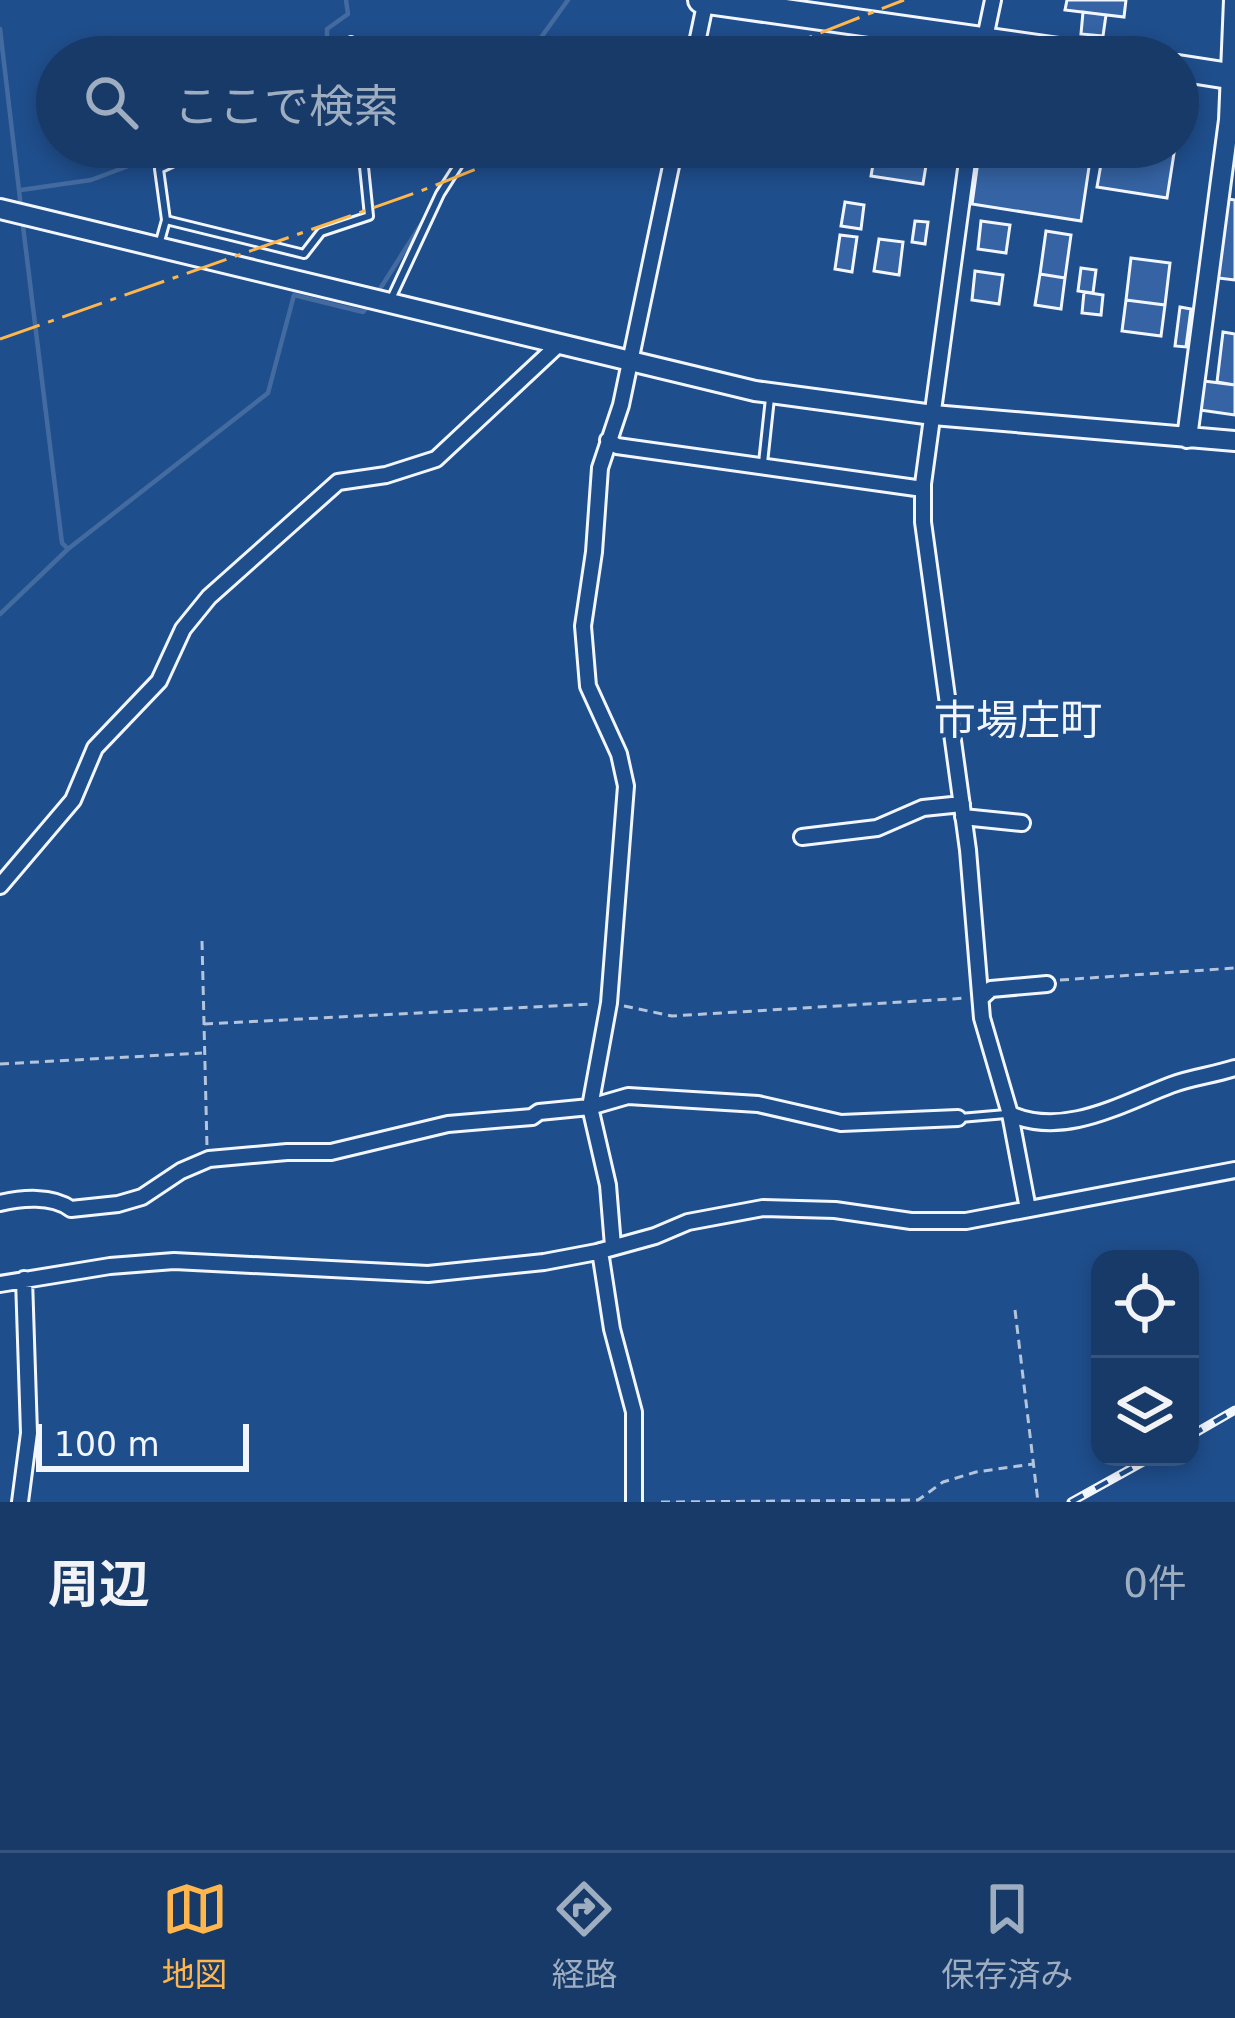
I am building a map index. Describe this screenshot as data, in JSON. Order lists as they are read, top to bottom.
{
  "districts": ["市場庄町"],
  "scale_bar": "100 m",
  "page": {
    "search": "ここで検索",
    "scale": "100 m",
    "heading": ["周辺", "0件"],
    "nav": ["地図", "経路", "保存済み"]
  }
}
